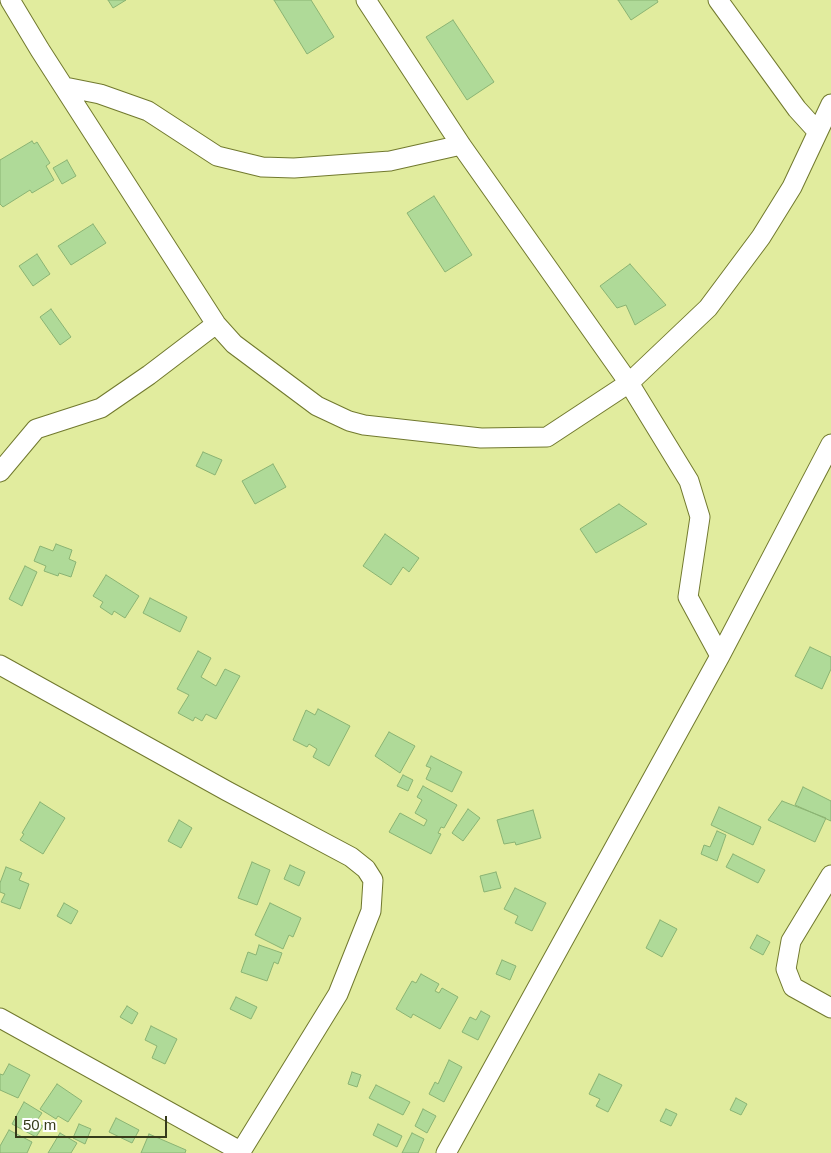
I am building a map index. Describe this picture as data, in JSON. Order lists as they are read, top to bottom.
{
  "scale_bar": "50 m"
}
